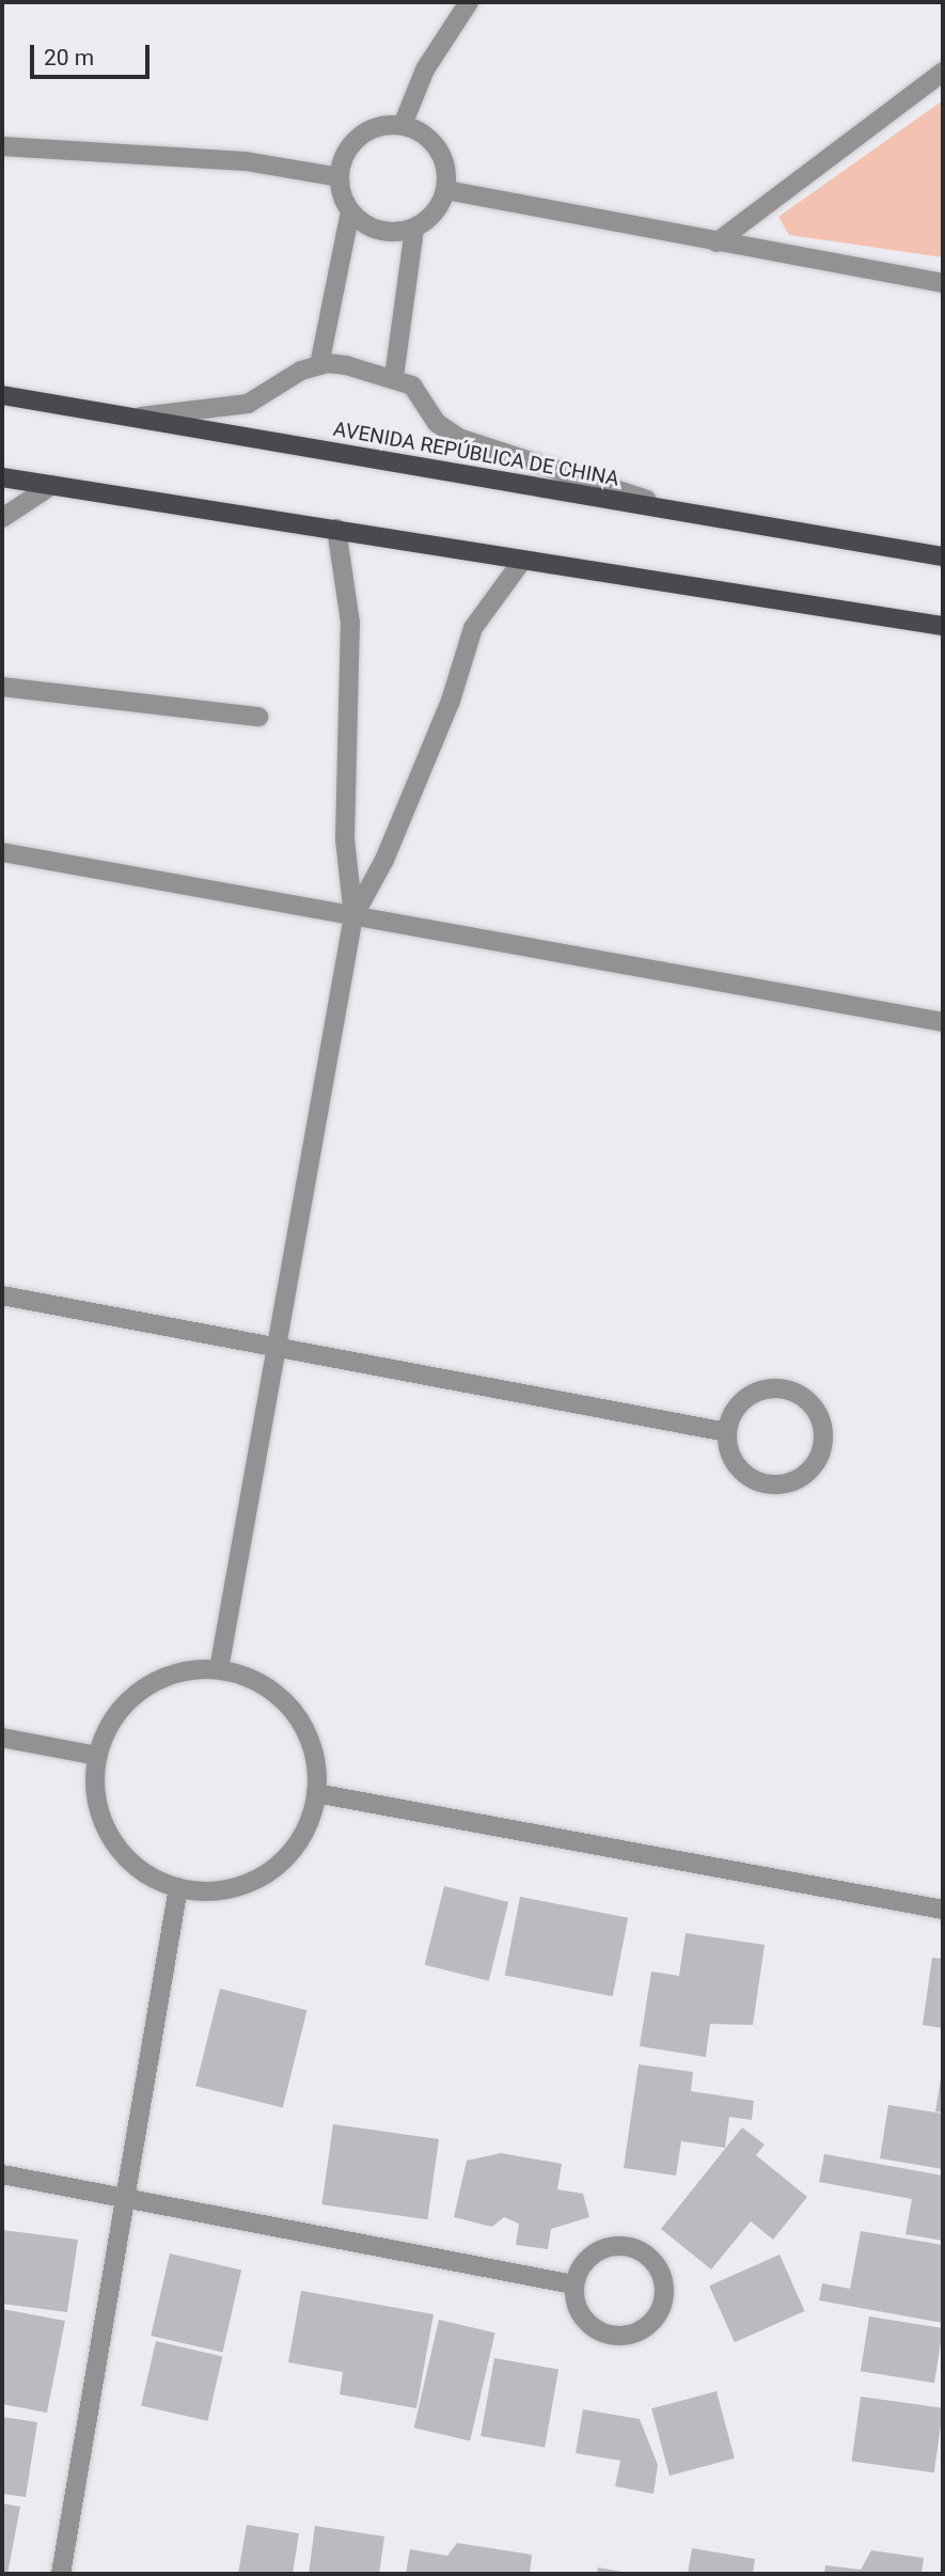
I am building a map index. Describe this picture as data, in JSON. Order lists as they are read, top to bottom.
{
  "streets": {
    "main road": ["AVENIDA REPÚBLICA DE CHINA"]
  },
  "scale_bar": "20 m"
}
